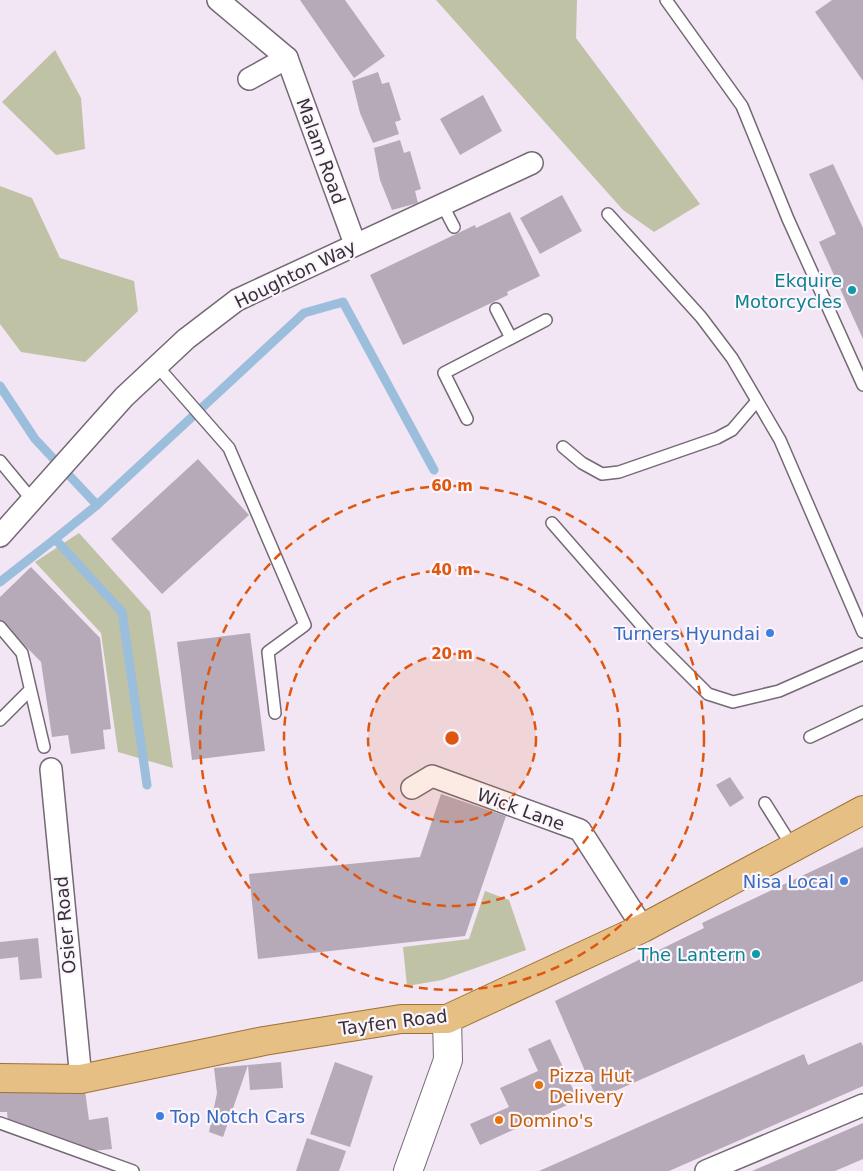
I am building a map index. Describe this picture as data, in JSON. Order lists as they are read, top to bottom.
{
  "streets": {
    "main road": ["Tayfen Road"],
    "street": [
      "Malam Road",
      "Houghton Way",
      "Wick Lane",
      "Osier Road"
    ]
  },
  "crossings": [
    ["Malam Road", "Houghton Way"],
    ["Wick Lane", "Tayfen Road"],
    ["Osier Road", "Tayfen Road"]
  ],
  "places": [
    "Ekquire Motorcycles",
    "Turners Hyundai",
    "Nisa Local",
    "The Lantern",
    "Pizza Hut Delivery",
    "Top Notch Cars",
    "Domino's"
  ],
  "rings": ["60 m", "40 m", "20 m"]
}
